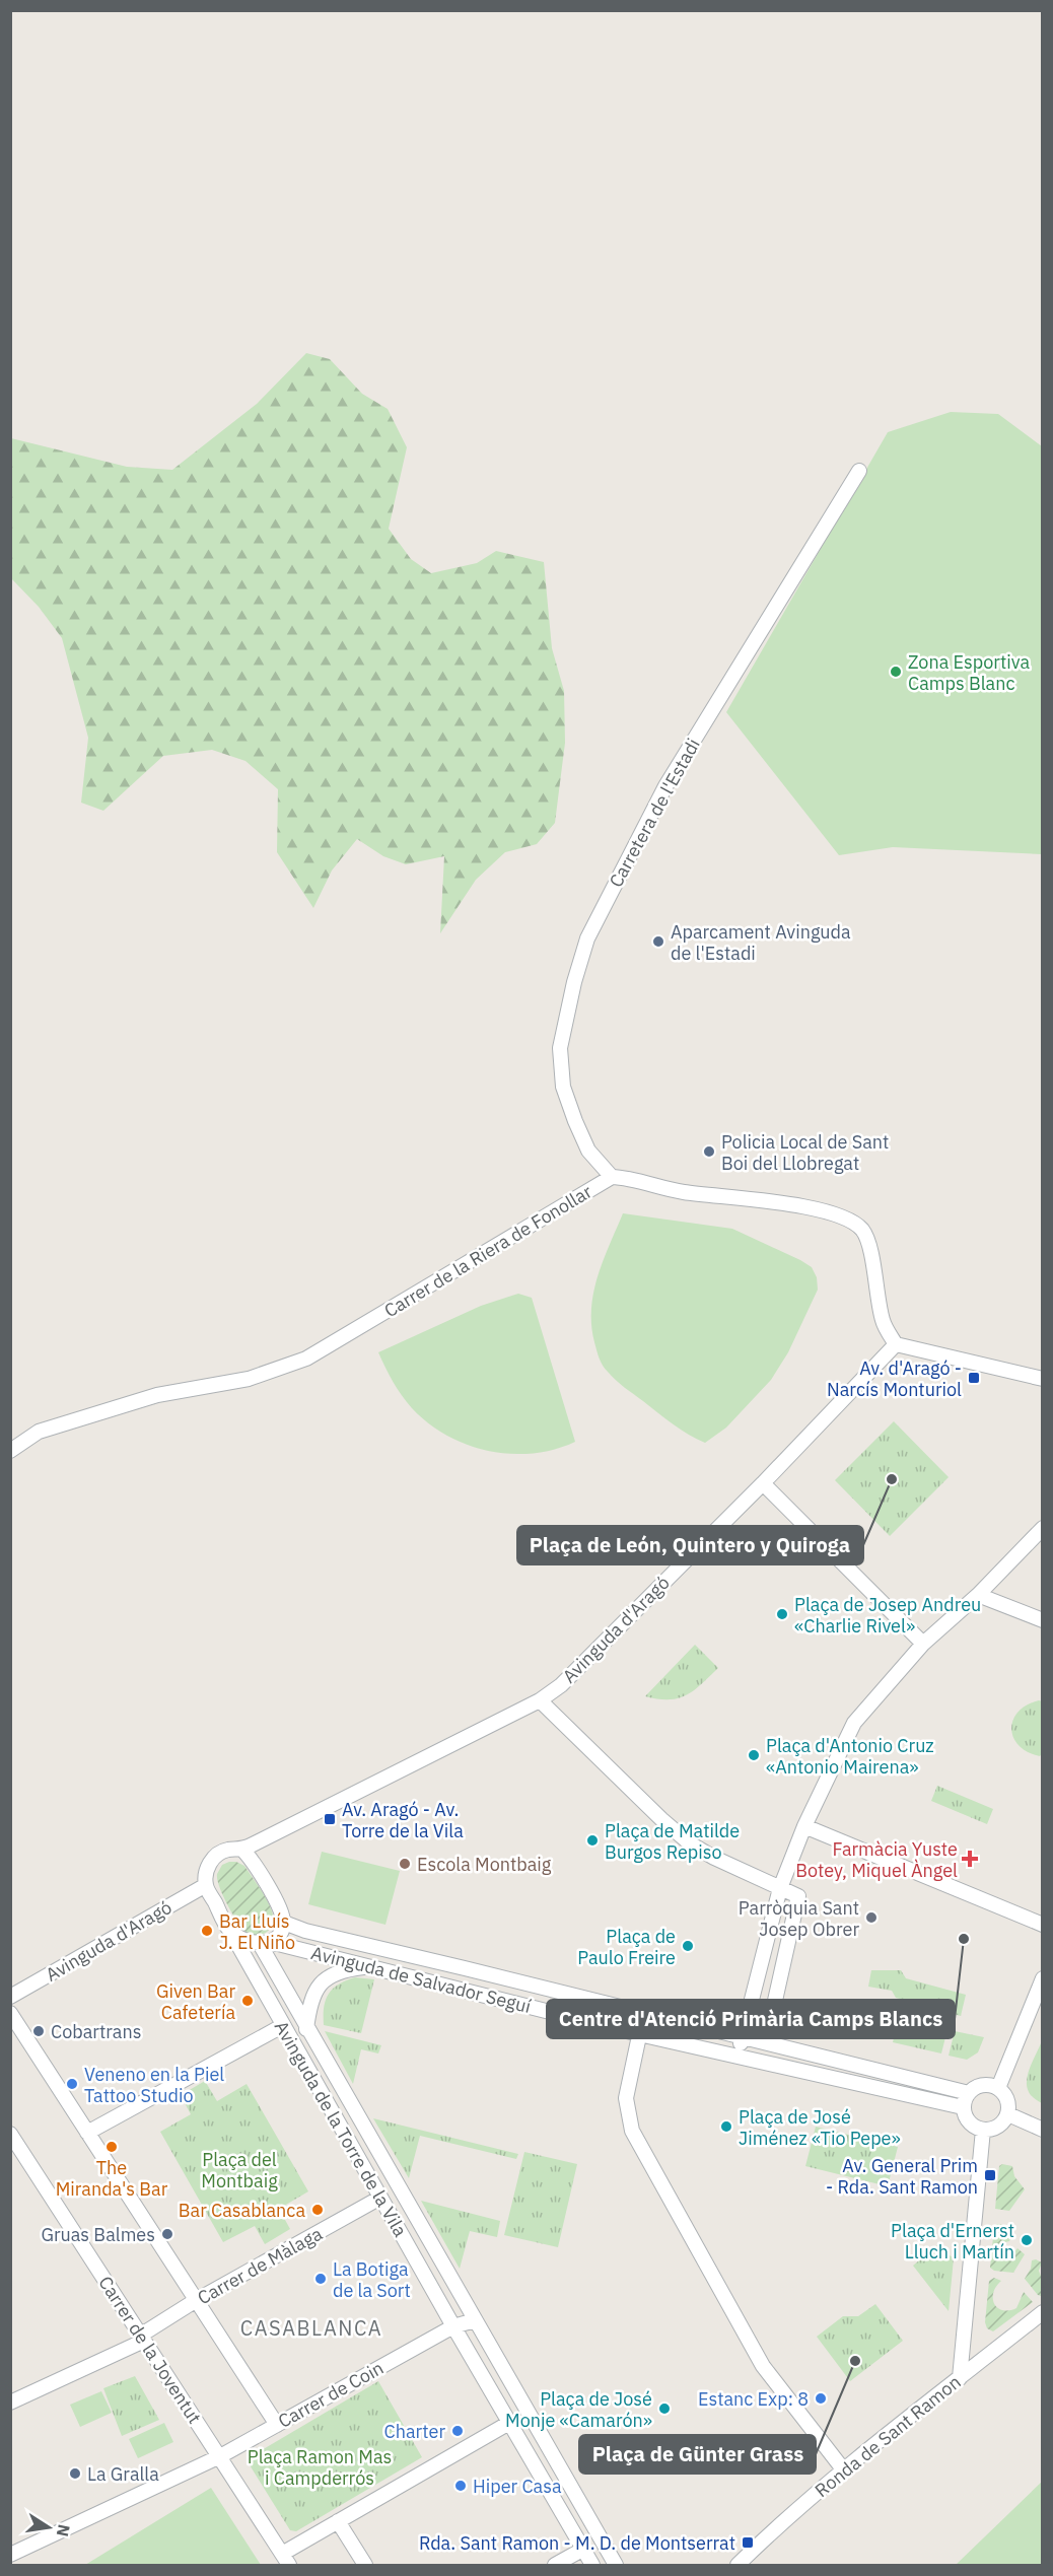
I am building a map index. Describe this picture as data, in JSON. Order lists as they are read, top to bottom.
{
  "streets": {
    "street": [
      "Carretera de l'Estadi",
      "Carrer de la Riera de Fonollar",
      "Avinguda d'Aragó",
      "Avinguda de Salvador Seguí",
      "Avinguda de la Torre de la Vila",
      "Carrer de Màlaga",
      "Carrer de la Joventut",
      "Carrer de Coin",
      "Ronda de Sant Ramon"
    ]
  },
  "crossings": [
    ["Carretera de l'Estadi", "Carrer de la Riera de Fonollar"],
    ["Carrer de la Riera de Fonollar", "Avinguda d'Aragó"],
    ["Avinguda d'Aragó", "Avinguda de la Torre de la Vila"],
    ["Avinguda de Salvador Seguí", "Avinguda de la Torre de la Vila"],
    ["Avinguda de la Torre de la Vila", "Carrer de Màlaga"],
    ["Avinguda de la Torre de la Vila", "Carrer de Coin"],
    ["Carrer de Màlaga", "Carrer de la Joventut"],
    ["Carrer de la Joventut", "Carrer de Coin"]
  ],
  "districts": ["CASABLANCA"],
  "parks": ["Plaça del Montbaig", "Plaça Ramon Mas i Campderrós"],
  "places": {
    "other": [
      "Zona Esportiva Camps Blanc",
      "Aparcament Avinguda de l'Estadi",
      "Policia Local de Sant Boi del Llobregat",
      "Plaça de León, Quintero y Quiroga",
      "Plaça de Josep Andreu «Charlie Rivel»",
      "Plaça d'Antonio Cruz «Antonio Mairena»",
      "Plaça de Matilde Burgos Repiso",
      "Escola Montbaig",
      "Parròquia Sant Josep Obrer",
      "Bar Lluís J. El Niño",
      "Centre d'Atenció Primària Camps Blancs",
      "Plaça de Paulo Freire",
      "Given Bar Cafetería",
      "Cobartrans",
      "Veneno en la Piel Tattoo Studio",
      "Plaça de José Jiménez «Tio Pepe»",
      "The Miranda's Bar",
      "Bar Casablanca",
      "Gruas Balmes",
      "Plaça d'Ernerst Lluch i Martín",
      "La Botiga de la Sort",
      "Plaça de Günter Grass",
      "Estanc Exp: 8",
      "Plaça de José Monje «Camarón»",
      "Charter",
      "La Gralla",
      "Hiper Casa"
    ],
    "transit": [
      "Av. d'Aragó - Narcís Monturiol",
      "Av. Aragó - Av. Torre de la Vila",
      "Av. General Prim - Rda. Sant Ramon",
      "Rda. Sant Ramon - M. D. de Montserrat"
    ],
    "health": ["Farmàcia Yuste Botey, Miquel Àngel"]
  },
  "north": "right"
}
